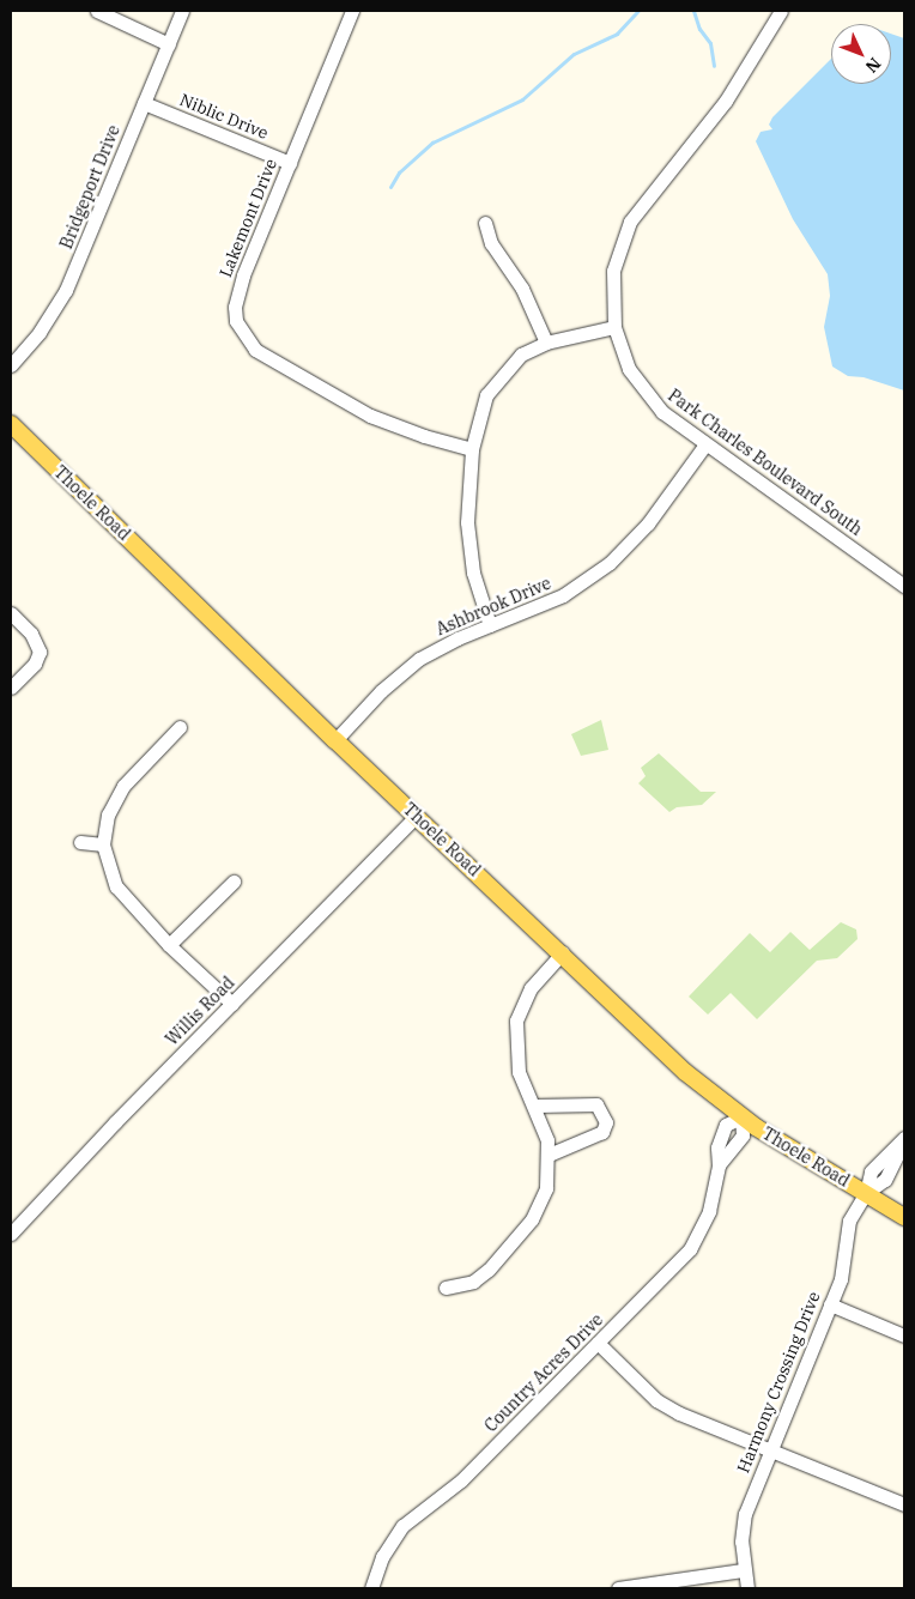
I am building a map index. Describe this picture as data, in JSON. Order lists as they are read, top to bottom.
{
  "streets": {
    "main road": ["Thoele Road"],
    "street": [
      "Niblic Drive",
      "Bridgeport Drive",
      "Lakemont Drive",
      "Park Charles Boulevard South",
      "Ashbrook Drive",
      "Willis Road",
      "Country Acres Drive",
      "Harmony Crossing Drive"
    ]
  },
  "crossings": [
    ["Niblic Drive", "Bridgeport Drive"],
    ["Niblic Drive", "Lakemont Drive"],
    ["Park Charles Boulevard South", "Ashbrook Drive"],
    ["Thoele Road", "Ashbrook Drive"],
    ["Thoele Road", "Willis Road"],
    ["Thoele Road", "Country Acres Drive"],
    ["Thoele Road", "Harmony Crossing Drive"]
  ],
  "north": "bottom right"
}
